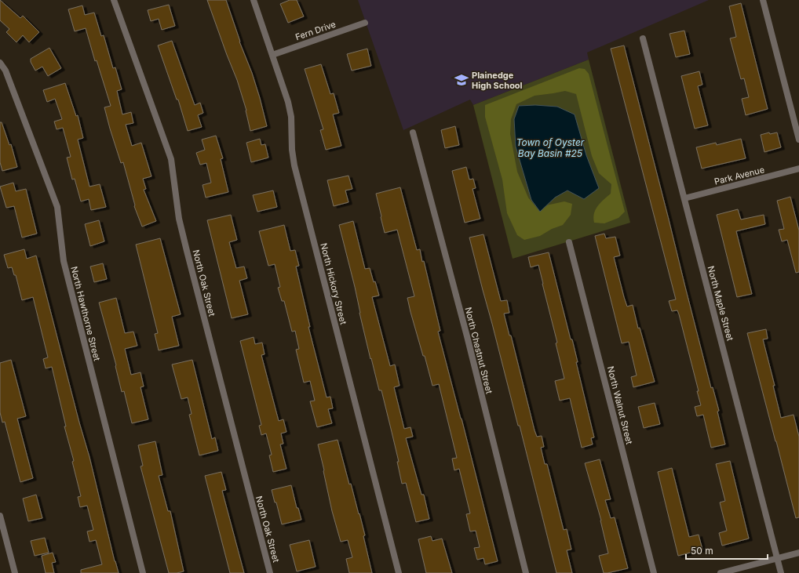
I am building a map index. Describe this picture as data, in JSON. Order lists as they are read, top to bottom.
{
  "streets": {
    "street": [
      "Fern Drive",
      "Park Avenue",
      "North Oak Street",
      "North Hickory Street",
      "North Maple Street",
      "North Hawthorne Street",
      "North Chestnut Street",
      "North Walnut Street"
    ]
  },
  "crossings": [
    ["Fern Drive", "North Hickory Street"],
    ["Park Avenue", "North Maple Street"]
  ],
  "water": ["Town of Oyster Bay Basin #25"],
  "places": {
    "school or university": ["Plainedge High School"]
  },
  "scale_bar": "50 m"
}
